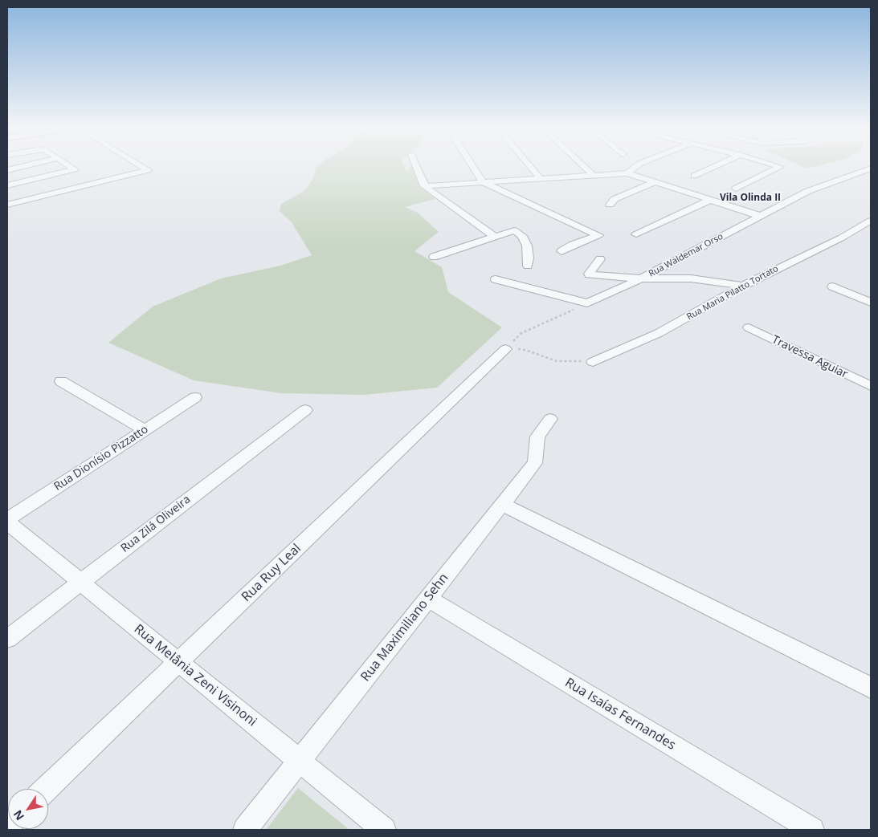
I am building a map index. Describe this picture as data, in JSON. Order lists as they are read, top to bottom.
{
  "streets": {
    "street": [
      "Rua Waldemar Orso",
      "Rua Maria Pilatto Tortato",
      "Travessa Aguiar",
      "Rua Dionísio Pizzatto",
      "Rua Zilá Oliveira",
      "Rua Ruy Leal",
      "Rua Maximiliano Sehn",
      "Rua Melânia Zeni Visinoni",
      "Rua Isaías Fernandes"
    ]
  },
  "crossings": [
    ["Rua Zilá Oliveira", "Rua Melânia Zeni Visinoni"],
    ["Rua Ruy Leal", "Rua Melânia Zeni Visinoni"],
    ["Rua Maximiliano Sehn", "Rua Melânia Zeni Visinoni"],
    ["Rua Maximiliano Sehn", "Rua Isaías Fernandes"]
  ],
  "districts": ["Vila Olinda II"],
  "north": "bottom left"
}
